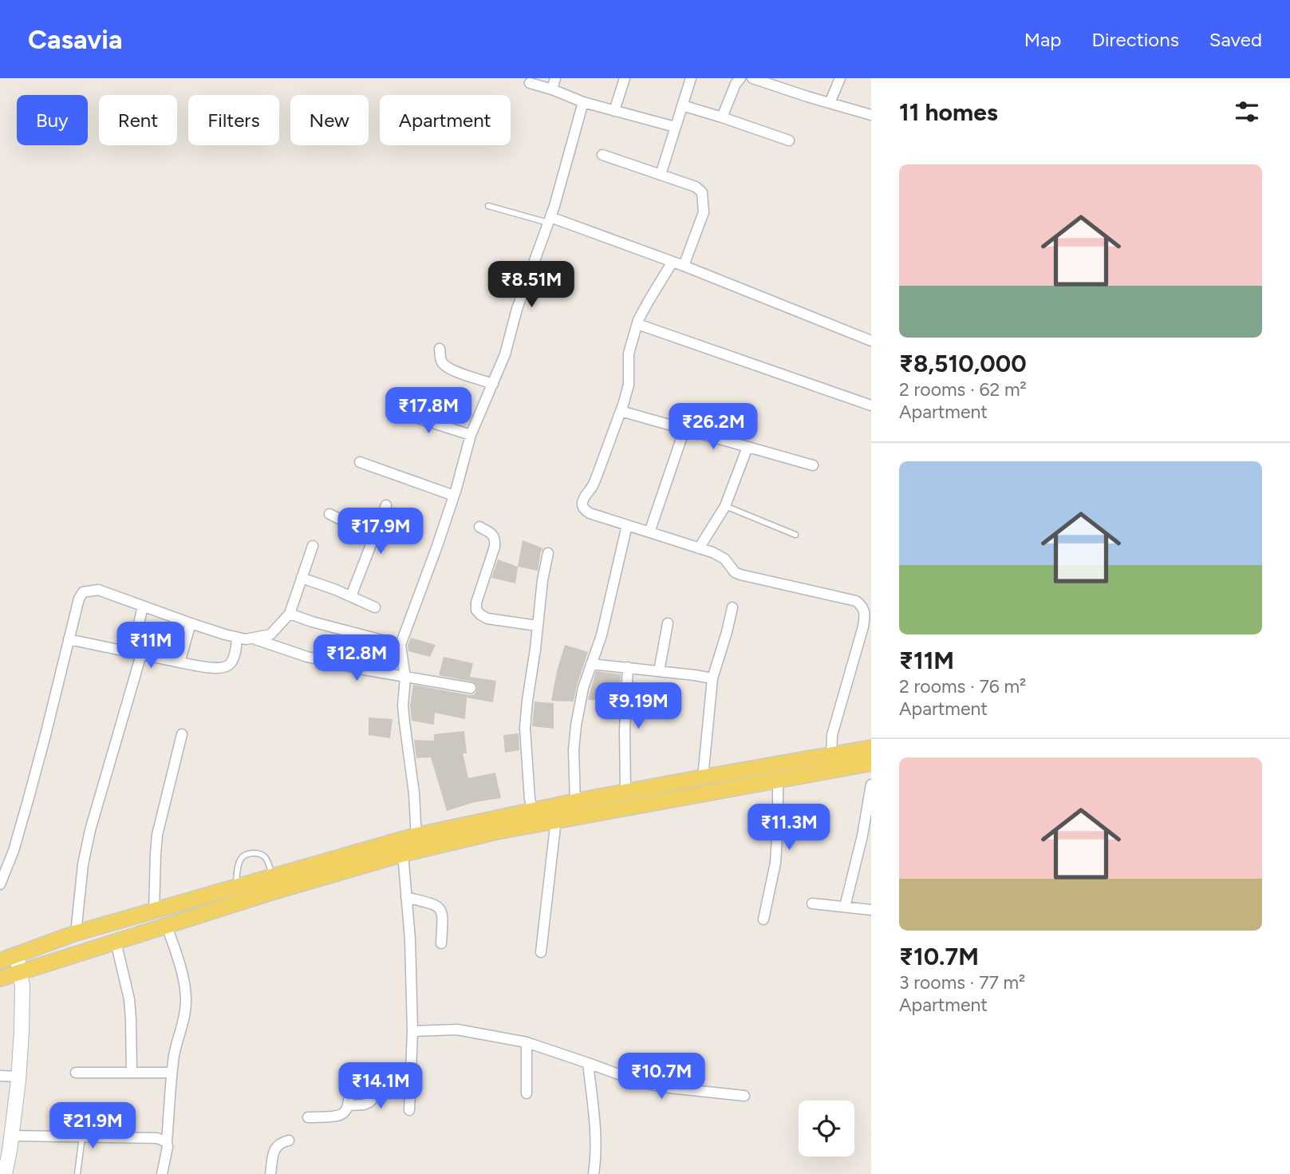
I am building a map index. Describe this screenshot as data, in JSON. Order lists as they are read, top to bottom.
{
  "page": {
    "header": "Casavia",
    "nav": ["Map", "Directions", "Saved"],
    "heading": "11 homes",
    "chip": [
      "Buy",
      "Rent",
      "Filters",
      "New",
      "Apartment"
    ],
    "list": [
      {
        "name": "₹8,510,000",
        "note": "2 rooms · 62 m² · Apartment"
      },
      {
        "name": "₹11M",
        "note": "2 rooms · 76 m² · Apartment"
      },
      {
        "name": "₹10.7M",
        "note": "3 rooms · 77 m² · Apartment"
      }
    ],
    "price": [
      "₹8.51M",
      "₹17.8M",
      "₹26.2M",
      "₹17.9M",
      "₹11M",
      "₹12.8M",
      "₹9.19M",
      "₹11.3M",
      "₹10.7M",
      "₹14.1M",
      "₹21.9M"
    ]
  }
}
